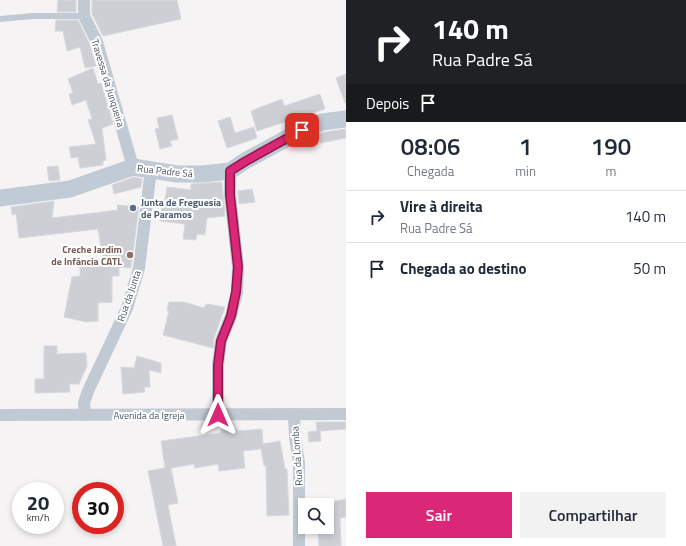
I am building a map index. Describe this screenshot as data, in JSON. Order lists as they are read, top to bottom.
{
  "streets": {
    "street": [
      "Travessa da Junqueira",
      "Rua Padre Sá",
      "Rua da Junta",
      "Avenida da Igreja",
      "Rua da Lomba"
    ]
  },
  "crossings": [
    ["Travessa da Junqueira", "Rua Padre Sá"],
    ["Rua Padre Sá", "Rua da Junta"],
    ["Rua da Junta", "Avenida da Igreja"],
    ["Avenida da Igreja", "Rua da Lomba"]
  ],
  "places": ["Junta de Freguesia de Paramos", "Creche Jardim de Infância CATL"],
  "page": {
    "turn": ["140 m", "Rua Padre Sá"],
    "then": "Depois",
    "eta": [
      "08:06",
      "Chegada",
      "1",
      "min",
      "190",
      "m"
    ],
    "list": [
      {
        "name": "Vire à direita",
        "note": "Rua Padre Sá",
        "value": "140 m"
      },
      {
        "name": "Chegada ao destino",
        "value": "50 m"
      }
    ],
    "speed": "20 km/h",
    "limit": "30",
    "buttons": ["Sair", "Compartilhar"]
  }
}
